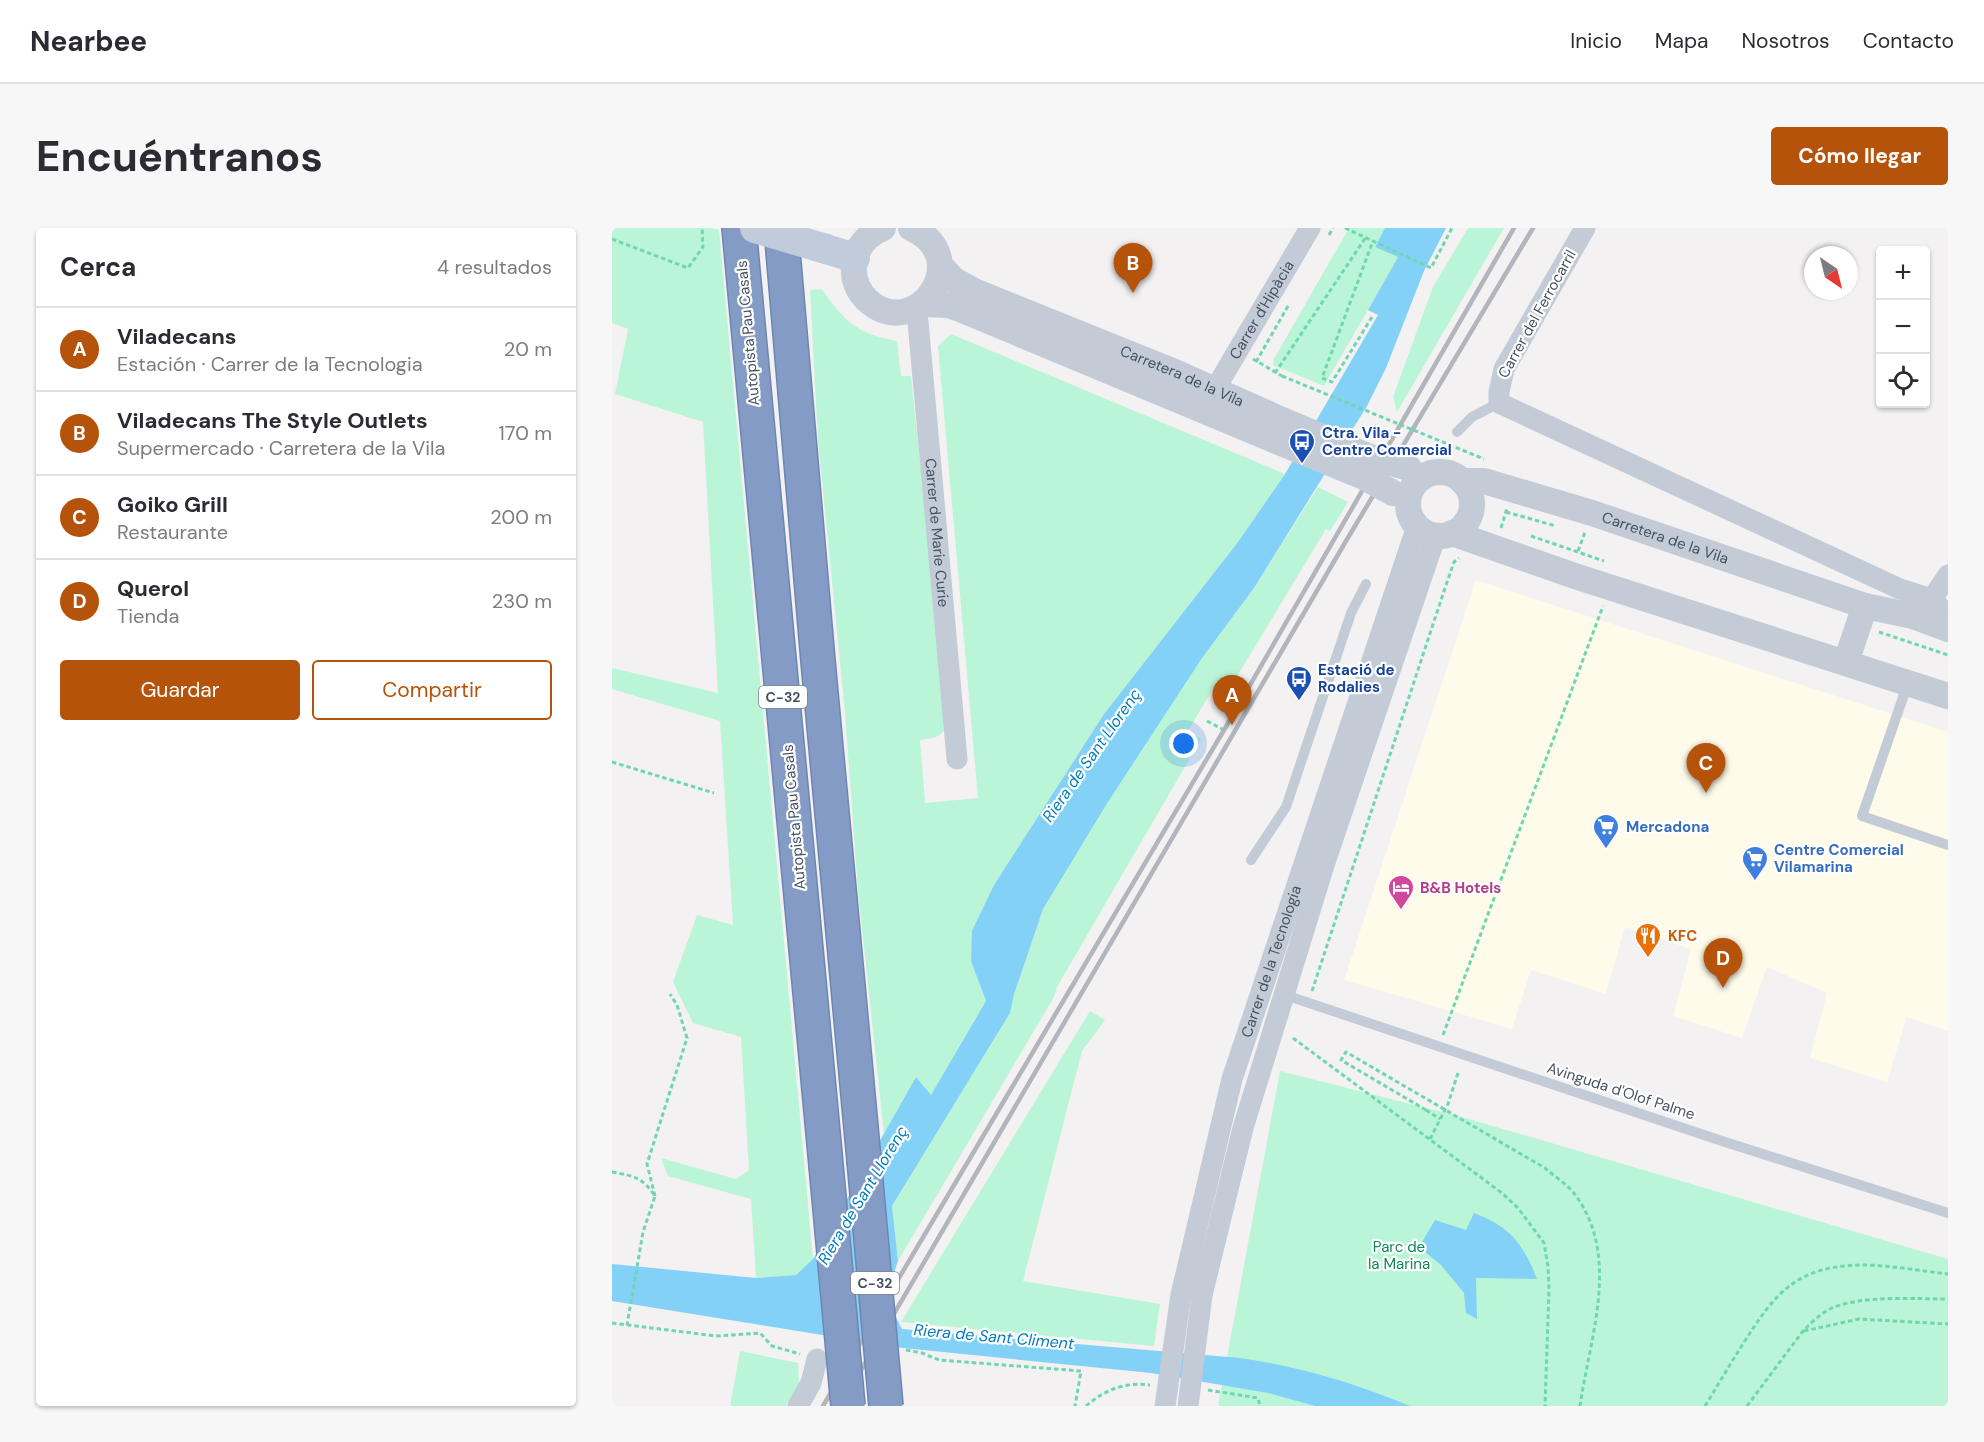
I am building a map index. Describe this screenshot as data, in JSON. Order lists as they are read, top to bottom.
{
  "streets": {
    "highway": ["Autopista Pau Casals", "C-32"],
    "street": [
      "Carrer d'Hipàcia",
      "Carrer del Ferrocarril",
      "Carretera de la Vila",
      "Carrer de Marie Curie",
      "Carrer de la Tecnologia"
    ],
    "lane": ["Avinguda d'Olof Palme"]
  },
  "crossings": [
    ["Carrer d'Hipàcia", "Carretera de la Vila"],
    ["Carretera de la Vila", "Carrer de Marie Curie"],
    ["Carretera de la Vila", "Carrer de la Tecnologia"],
    ["Carrer de la Tecnologia", "Avinguda d'Olof Palme"]
  ],
  "water": ["Riera de Sant Llorenç", "Riera de Sant Climent"],
  "parks": ["Parc de la Marina"],
  "places": {
    "bus stop": ["Ctra. Vila - Centre Comercial", "Estació de Rodalies"],
    "supermarket": ["Mercadona", "Centre Comercial Vilamarina"],
    "hotel": ["B&B Hotels"],
    "restaurant": ["KFC"]
  },
  "north": "bottom right",
  "page": {
    "header": "Nearbee",
    "nav": [
      "Inicio",
      "Mapa",
      "Nosotros",
      "Contacto"
    ],
    "buttons": [
      "Cómo llegar",
      ["Guardar", "Compartir"]
    ],
    "title": "Encuéntranos",
    "heading": ["Cerca", "4 resultados"],
    "pins": [
      "B",
      "A",
      "C",
      "D"
    ],
    "map_buttons": ["+", "−"],
    "list": [
      {
        "mark": "A",
        "name": "Viladecans",
        "note": "Estación · Carrer de la Tecnologia",
        "value": "20 m"
      },
      {
        "mark": "B",
        "name": "Viladecans The Style Outlets",
        "note": "Supermercado · Carretera de la Vila",
        "value": "170 m"
      },
      {
        "mark": "C",
        "name": "Goiko Grill",
        "note": "Restaurante",
        "value": "200 m"
      },
      {
        "mark": "D",
        "name": "Querol",
        "note": "Tienda",
        "value": "230 m"
      }
    ]
  }
}
